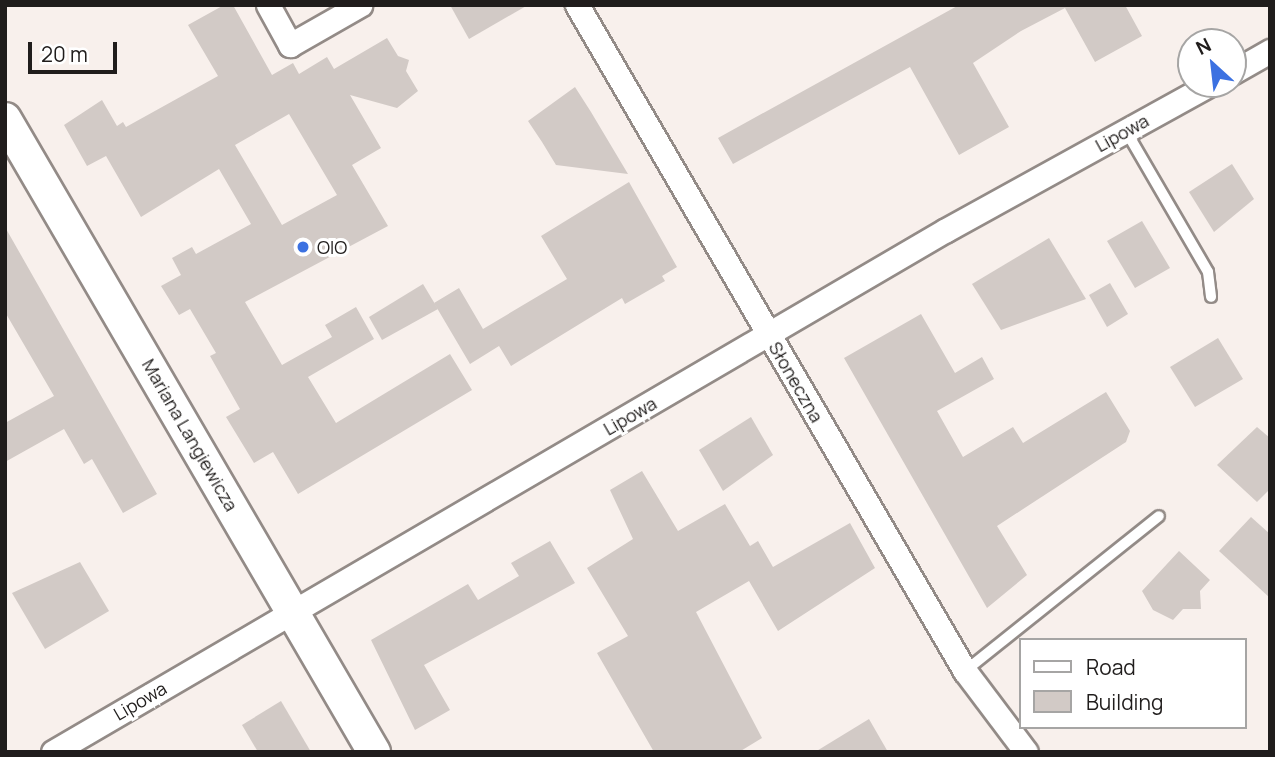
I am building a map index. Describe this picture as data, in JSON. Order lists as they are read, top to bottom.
{
  "streets": {
    "street": ["Lipowa", "Słoneczna", "Mariana Langiewicza"]
  },
  "crossings": [
    ["Lipowa", "Słoneczna"],
    ["Lipowa", "Mariana Langiewicza"]
  ],
  "places": ["OIO"],
  "legend": ["Road", "Building"],
  "scale_bar": "20 m",
  "north": "top left"
}
